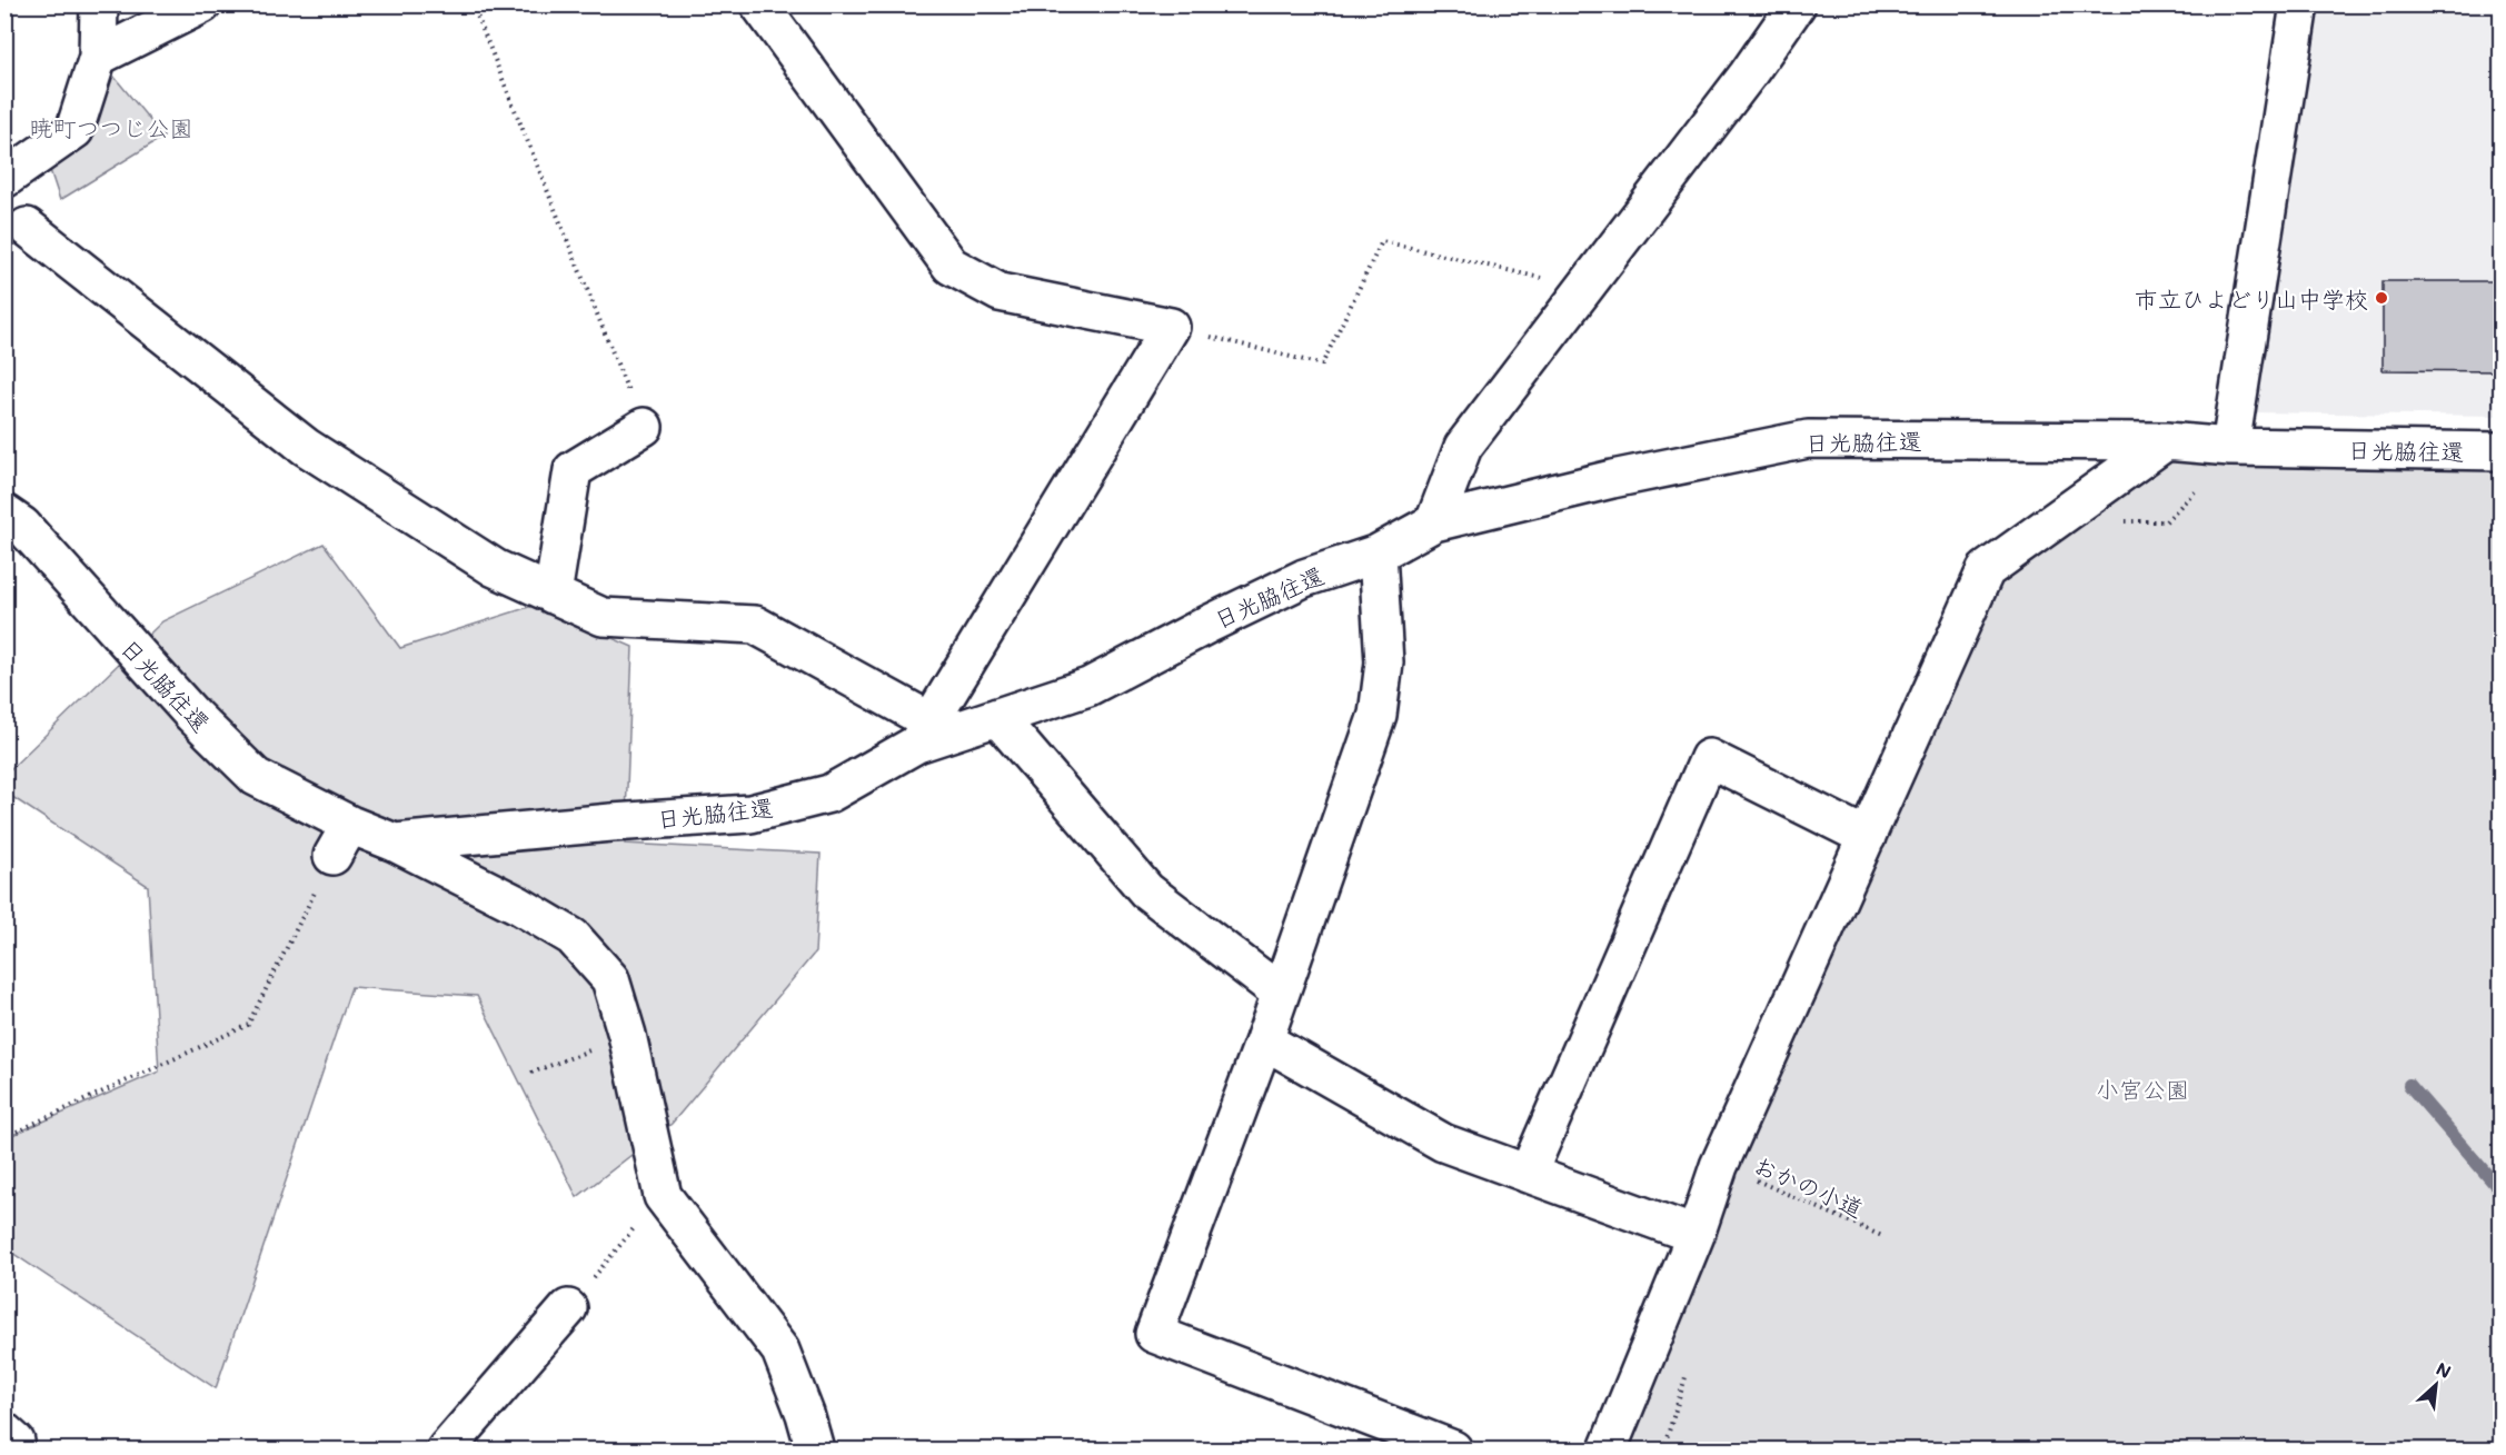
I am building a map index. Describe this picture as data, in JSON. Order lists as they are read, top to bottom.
{
  "streets": {
    "street": ["日光脇往還"],
    "path": ["おかの小道"]
  },
  "parks": ["暁町つつじ公園", "小宮公園"],
  "places": ["市立ひよどり山中学校"],
  "north": "top right"
}
